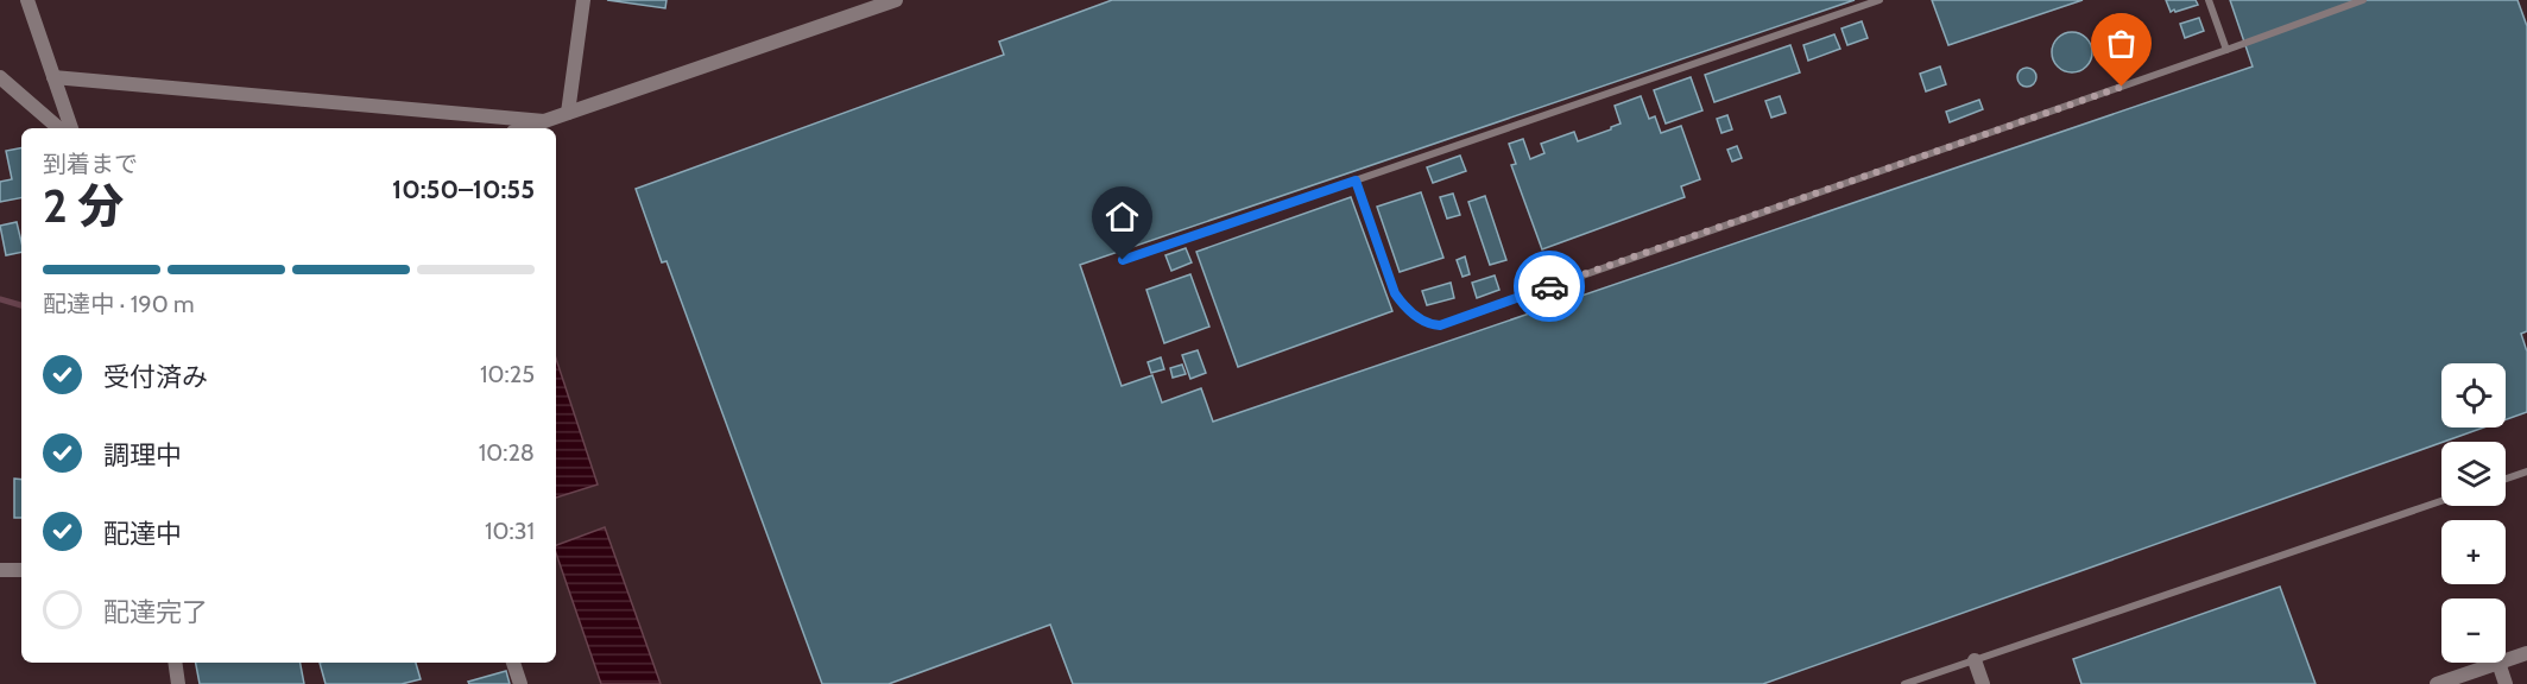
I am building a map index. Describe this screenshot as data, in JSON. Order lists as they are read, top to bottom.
{
  "page": {
    "heading": ["2 分", "到着まで", "10:50–10:55"],
    "bar": "配達中 · 190 m",
    "list": [
      ["受付済み", "10:25"],
      ["調理中", "10:28"],
      ["配達中", "10:31"],
      "配達完了"
    ],
    "map_buttons": ["+", "−"]
  }
}
